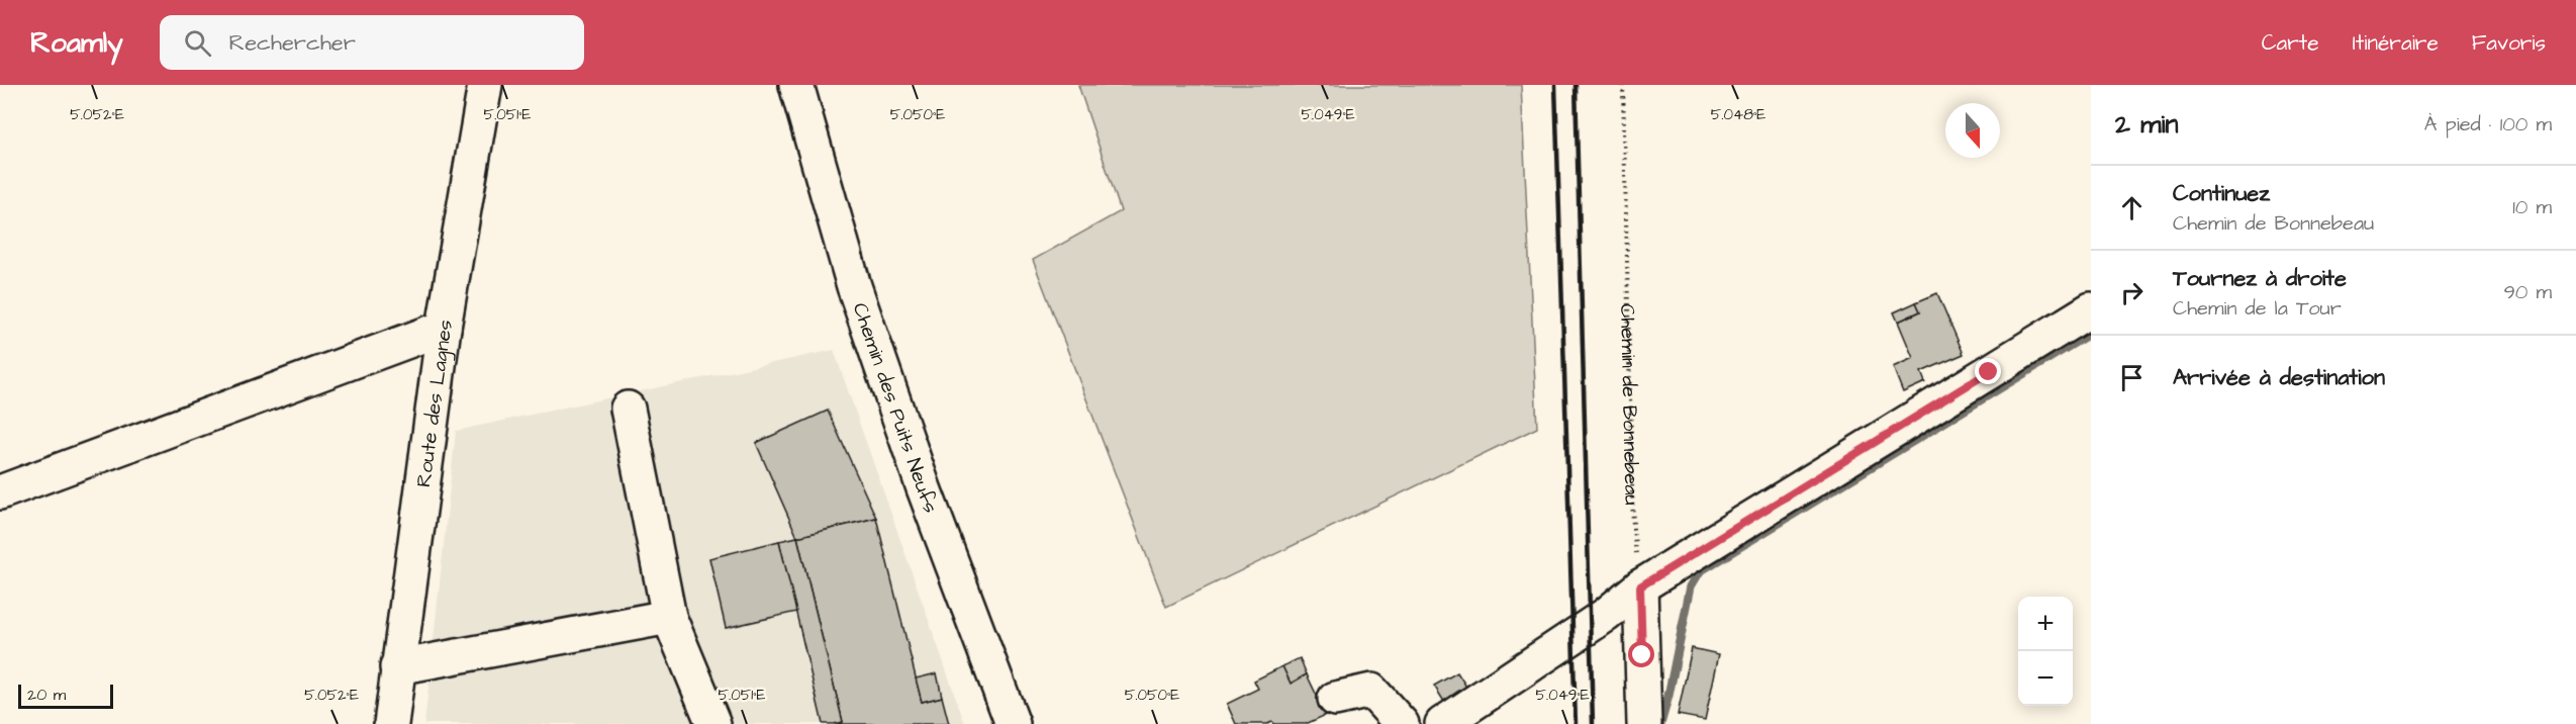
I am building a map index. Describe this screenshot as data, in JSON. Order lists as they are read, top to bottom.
{
  "streets": {
    "street": ["Route des Lagnes", "Chemin des Puits Neufs"],
    "path": ["Chemin de Bonnebeau"]
  },
  "scale_bar": "20 m",
  "north": "bottom",
  "page": {
    "header": "Roamly",
    "search": "Rechercher",
    "nav": ["Carte", "Itinéraire", "Favoris"],
    "heading": ["2 min", "À pied · 100 m"],
    "list": [
      ["Continuez", "Chemin de Bonnebeau", "10 m"],
      ["Tournez à droite", "Chemin de la Tour", "90 m"],
      "Arrivée à destination"
    ],
    "map_buttons": ["+", "−"],
    "scale": "20 m"
  },
  "coordinates": [
    "5.052°E",
    "5.051°E",
    "5.050°E",
    "5.049°E",
    "5.048°E"
  ]
}
